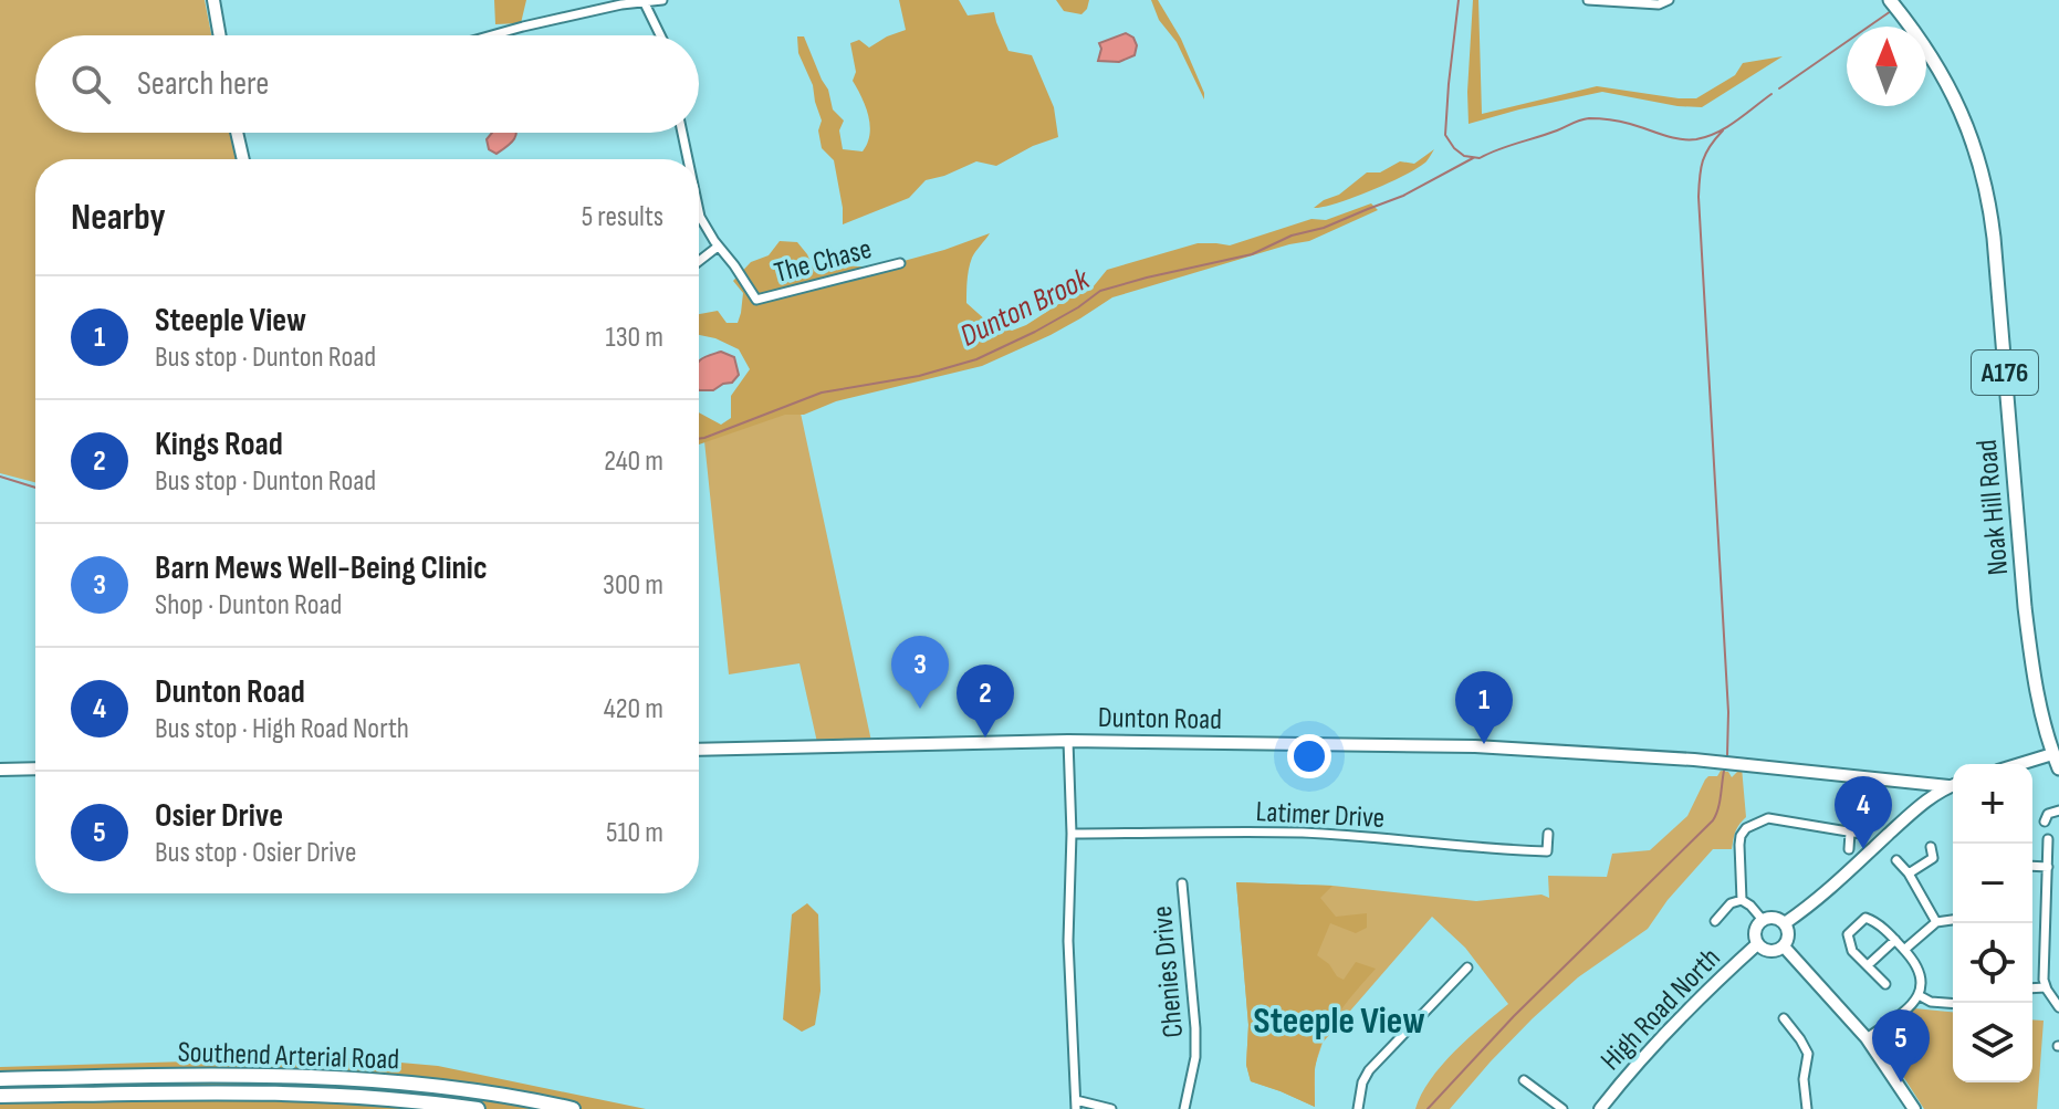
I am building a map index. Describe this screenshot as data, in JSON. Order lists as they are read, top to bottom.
{
  "streets": {
    "highway": ["Southend Arterial Road"],
    "main road": ["A176", "Noak Hill Road"],
    "street": [
      "The Chase",
      "Dunton Road",
      "Latimer Drive",
      "Chenies Drive",
      "High Road North"
    ]
  },
  "districts": ["Steeple View"],
  "water": ["Dunton Brook"],
  "north": "top",
  "page": {
    "search": "Search here",
    "heading": ["Nearby", "5 results"],
    "list": [
      {
        "mark": "1",
        "name": "Steeple View",
        "note": "Bus stop · Dunton Road",
        "value": "130 m"
      },
      {
        "mark": "2",
        "name": "Kings Road",
        "note": "Bus stop · Dunton Road",
        "value": "240 m"
      },
      {
        "mark": "3",
        "name": "Barn Mews Well-Being Clinic",
        "note": "Shop · Dunton Road",
        "value": "300 m"
      },
      {
        "mark": "4",
        "name": "Dunton Road",
        "note": "Bus stop · High Road North",
        "value": "420 m"
      },
      {
        "mark": "5",
        "name": "Osier Drive",
        "note": "Bus stop · Osier Drive",
        "value": "510 m"
      }
    ],
    "pins": [
      "3",
      "2",
      "1",
      "4",
      "5"
    ],
    "map_buttons": ["+", "−"]
  }
}
